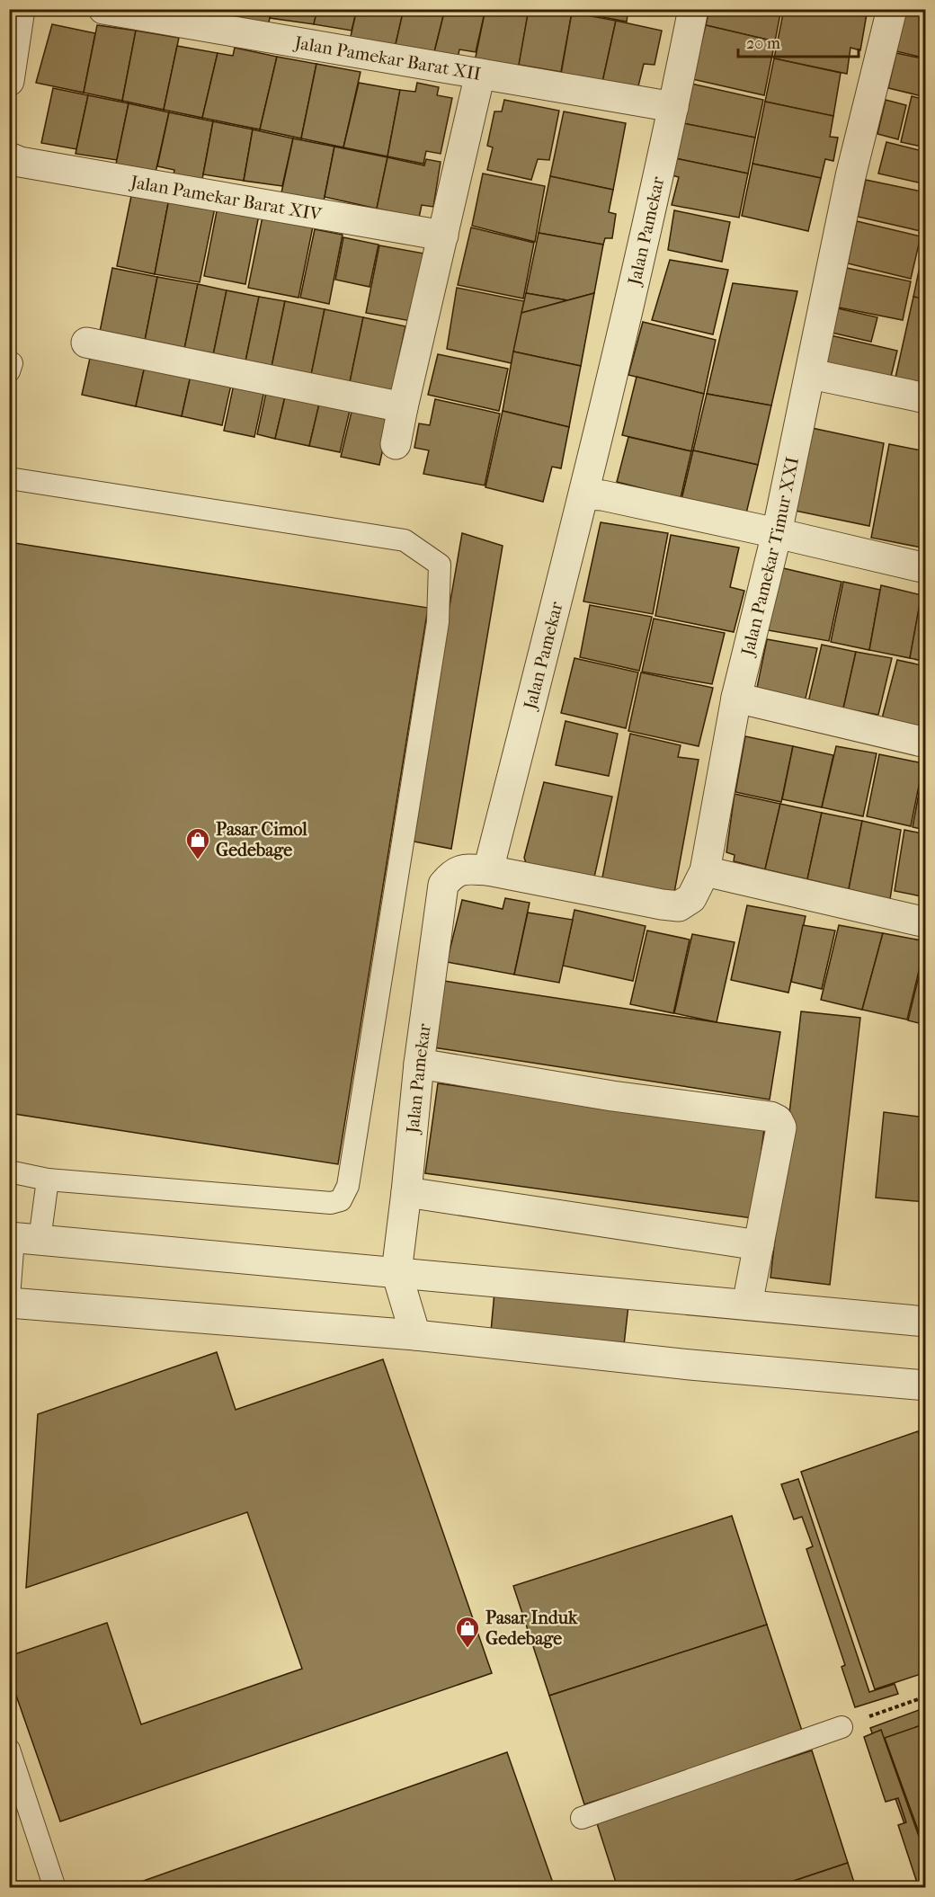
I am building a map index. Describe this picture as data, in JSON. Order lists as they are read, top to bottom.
{
  "streets": {
    "street": [
      "Jalan Pamekar Barat XII",
      "Jalan Pamekar Barat XIV",
      "Jalan Pamekar",
      "Jalan Pamekar Timur XXI"
    ]
  },
  "crossings": [
    ["Jalan Pamekar Barat XII", "Jalan Pamekar"],
    ["Jalan Pamekar", "Jalan Pamekar Timur XXI"]
  ],
  "places": {
    "shop": ["Pasar Cimol Gedebage", "Pasar Induk Gedebage"]
  },
  "scale_bar": "20 m"
}
